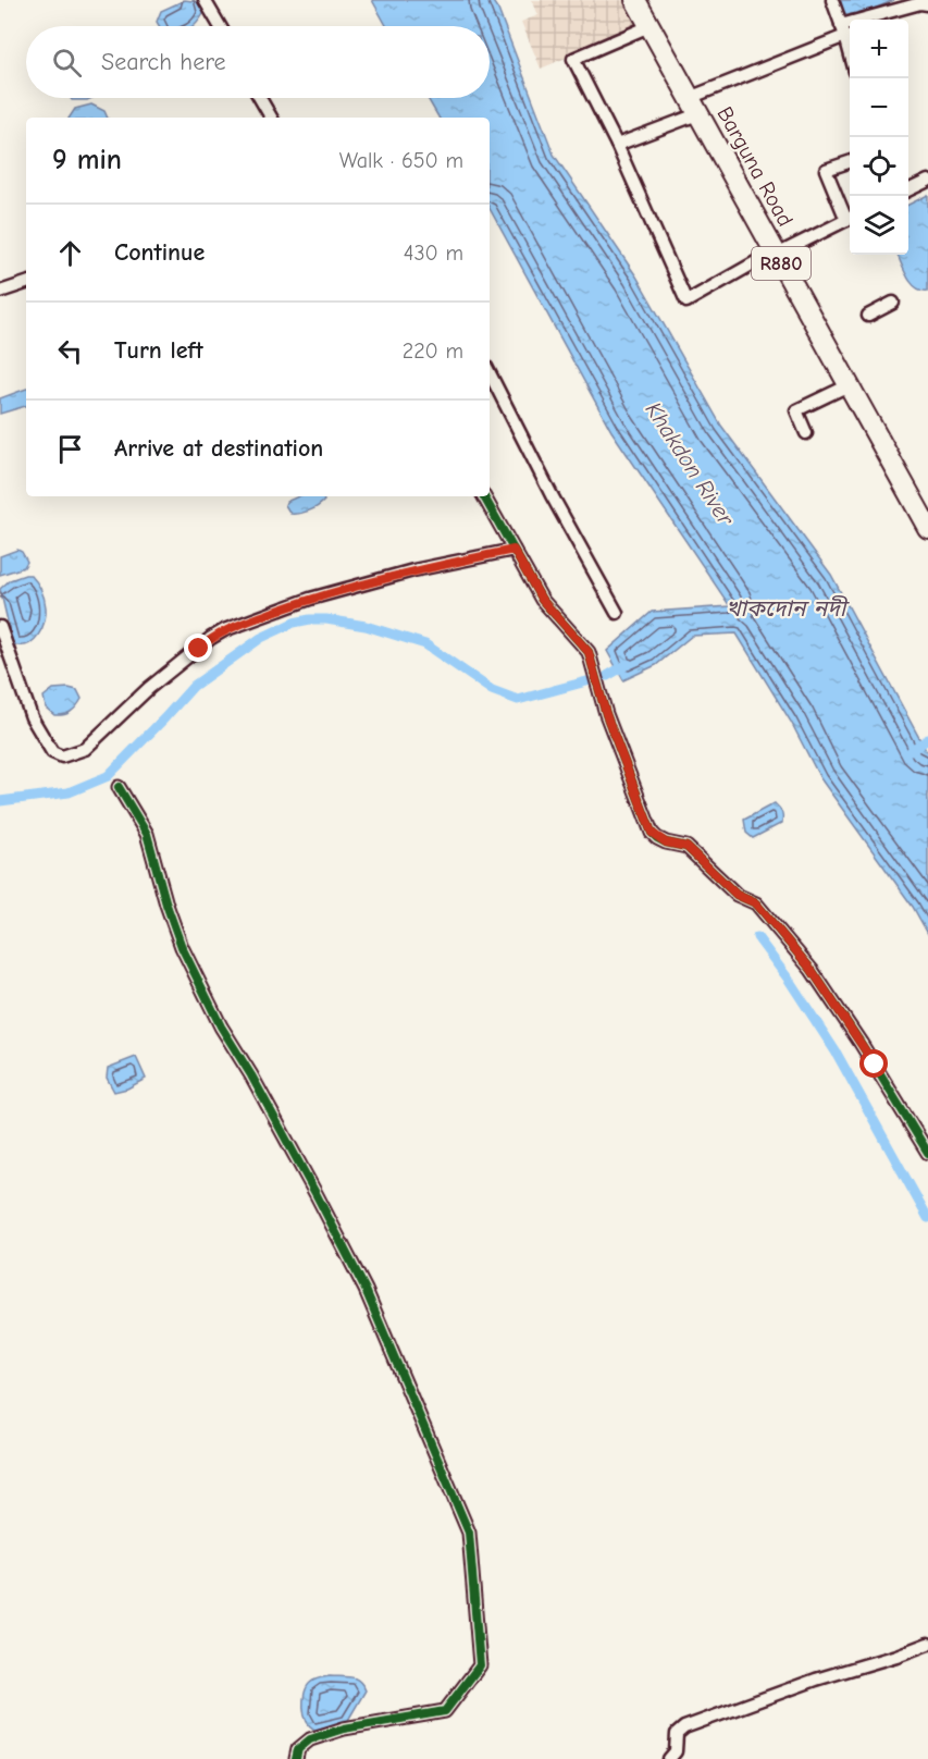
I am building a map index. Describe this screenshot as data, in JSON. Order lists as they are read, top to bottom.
{
  "streets": {
    "main road": ["Barguna Road", "R880"]
  },
  "water": ["Khakdon River", "খাকদোন নদী"],
  "page": {
    "map_buttons": ["+", "−"],
    "search": "Search here",
    "heading": ["9 min", "Walk · 650 m"],
    "list": [
      ["Continue", "430 m"],
      ["Turn left", "220 m"],
      "Arrive at destination"
    ]
  }
}
